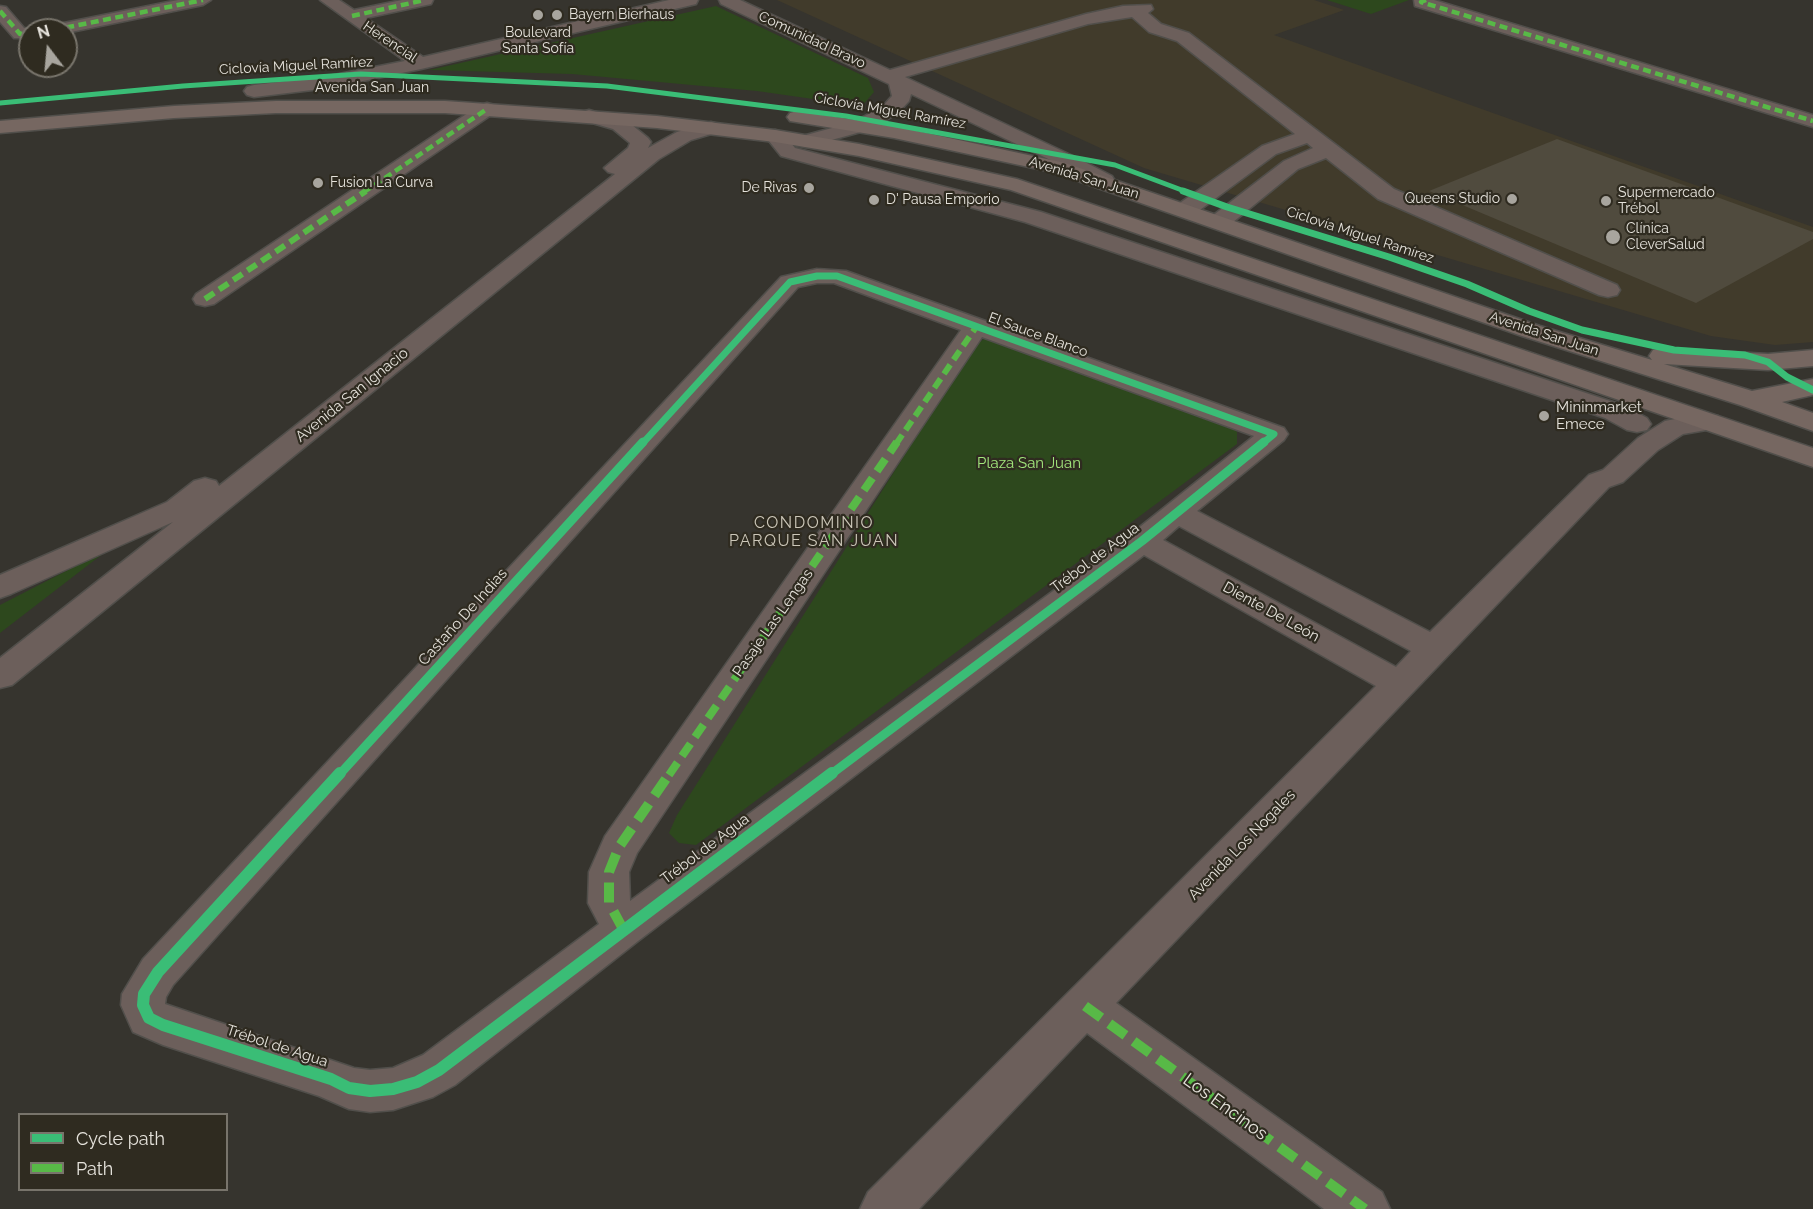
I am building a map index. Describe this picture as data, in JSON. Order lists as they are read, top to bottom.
{
  "streets": {
    "main road": ["Avenida San Juan"],
    "street": [
      "Comunidad Bravo",
      "Herencial",
      "El Sauce Blanco",
      "Avenida San Ignacio",
      "Trébol de Agua",
      "Diente De León",
      "Castaño De Indias",
      "Pasaje Las Lengas",
      "Avenida Los Nogales",
      "Los Encinos"
    ],
    "cycle path": ["Ciclovía Miguel Ramírez"]
  },
  "crossings": [
    ["Comunidad Bravo", "Avenida San Juan"],
    ["Avenida San Juan", "Avenida San Ignacio"],
    ["Avenida San Juan", "Avenida Los Nogales"],
    ["El Sauce Blanco", "Trébol de Agua"],
    ["El Sauce Blanco", "Castaño De Indias"],
    ["El Sauce Blanco", "Pasaje Las Lengas"],
    ["Trébol de Agua", "Diente De León"],
    ["Trébol de Agua", "Castaño De Indias"],
    ["Trébol de Agua", "Pasaje Las Lengas"],
    ["Diente De León", "Avenida Los Nogales"],
    ["Avenida Los Nogales", "Los Encinos"]
  ],
  "districts": ["CONDOMINIO PARQUE SAN JUAN"],
  "parks": ["Plaza San Juan"],
  "places": [
    "Boulevard Santa Sofía",
    "Bayern Bierhaus",
    "Fusion La Curva",
    "De Rivas",
    "Queens Studio",
    "D' Pausa Emporio",
    "Supermercado Trébol",
    "Clínica CleverSalud",
    "Mininmarket Emece"
  ],
  "legend": ["Cycle path", "Path"],
  "north": "top"
}
